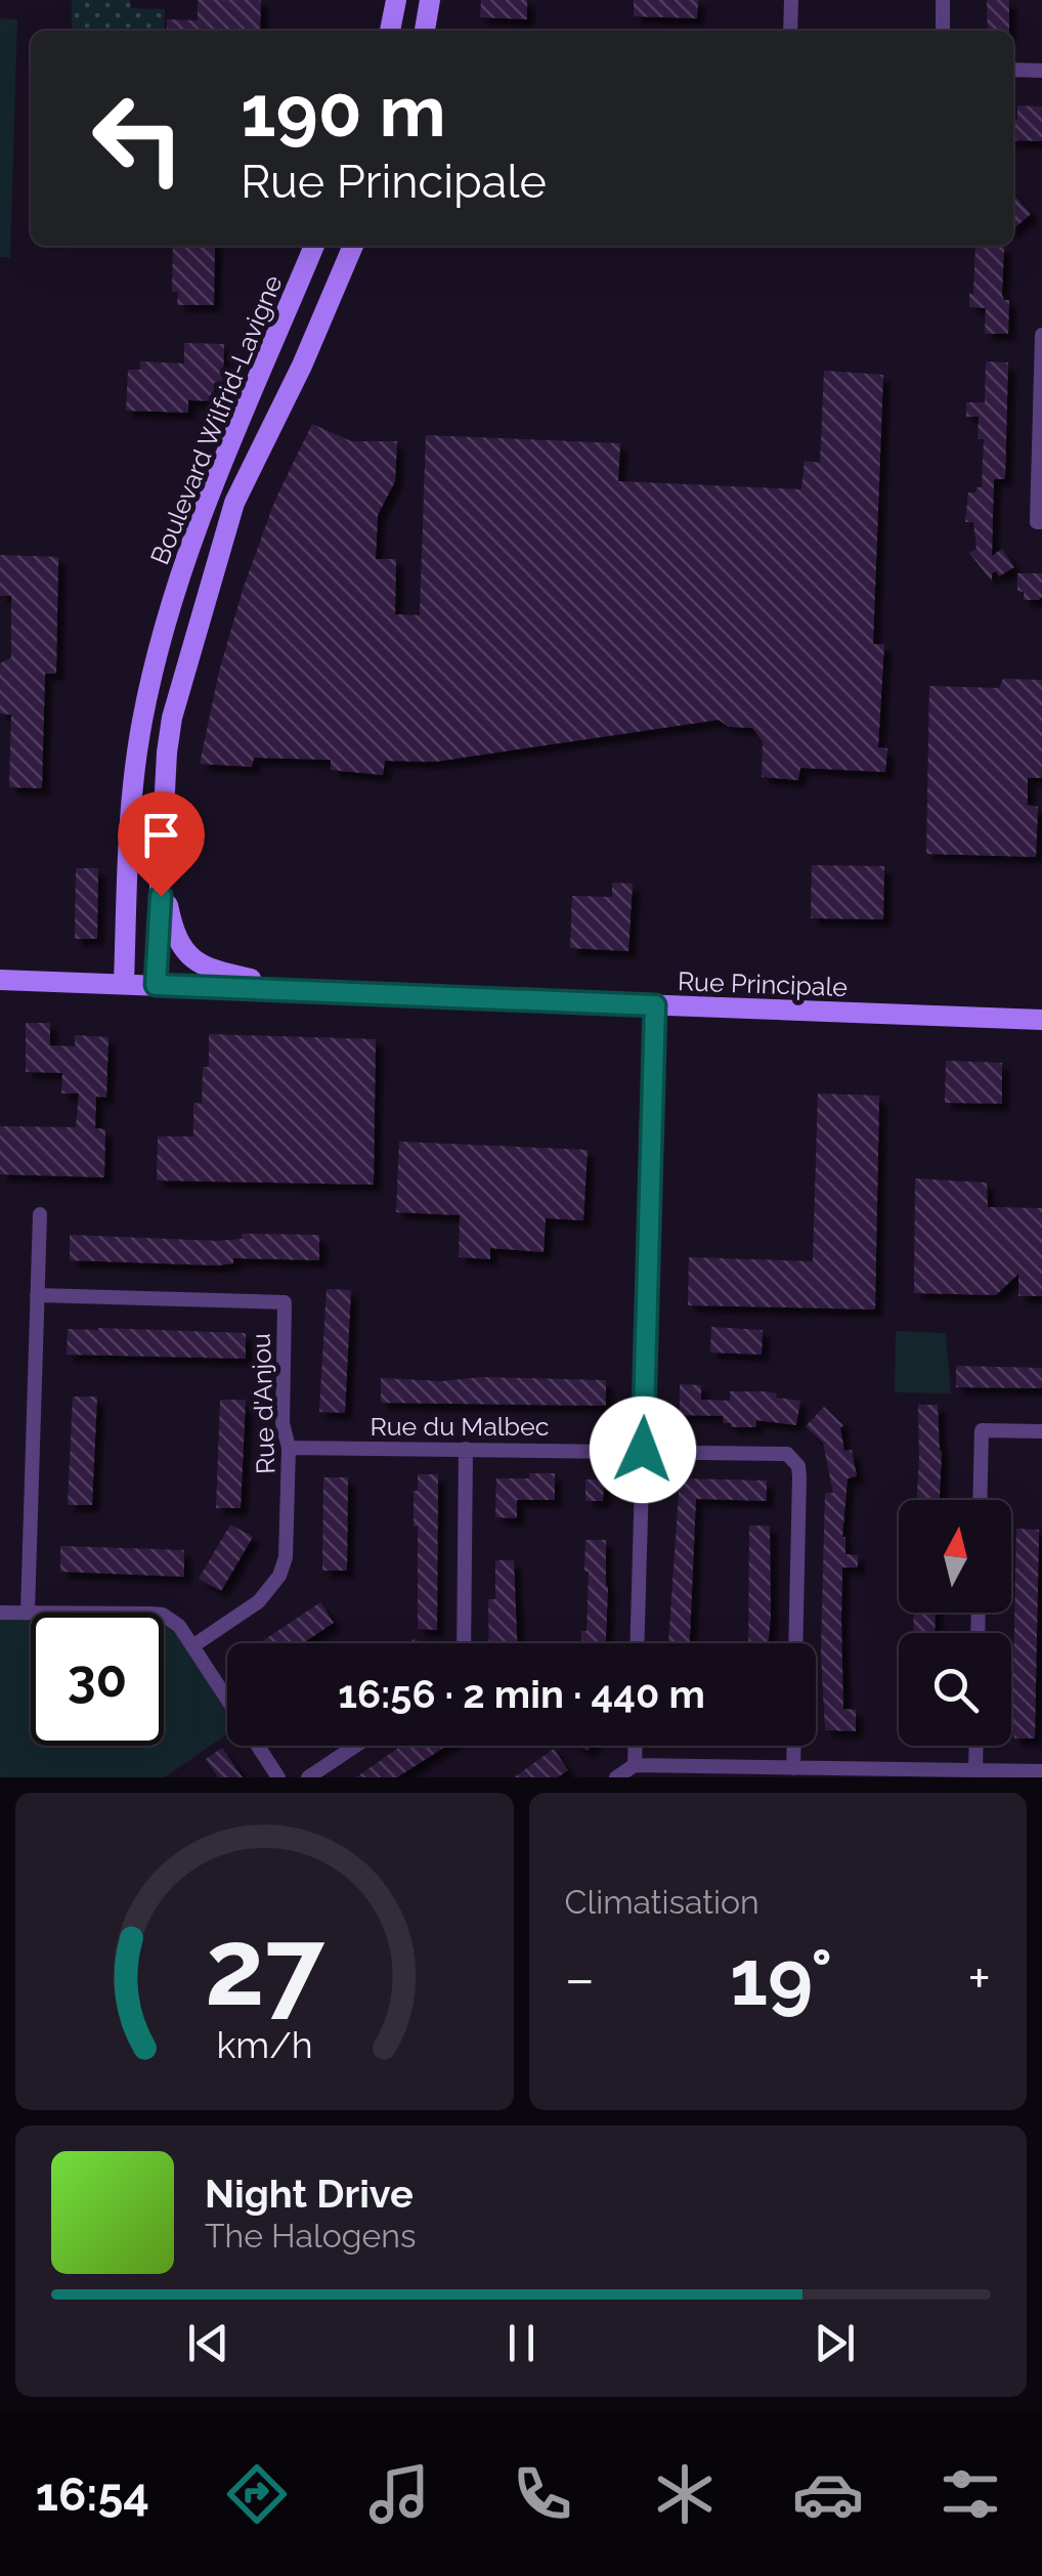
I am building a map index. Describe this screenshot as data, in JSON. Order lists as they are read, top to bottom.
{
  "streets": {
    "main road": ["Boulevard Wilfrid-Lavigne", "Rue Principale"],
    "street": ["Rue d'Anjou", "Rue du Malbec"]
  },
  "crossings": [
    ["Boulevard Wilfrid-Lavigne", "Rue Principale"],
    ["Rue d'Anjou", "Rue du Malbec"]
  ],
  "north": "top",
  "page": {
    "turn": ["190 m", "Rue Principale"],
    "limit": "30",
    "trip": "16:56 · 2 min · 440 m",
    "tile": "Climatisation",
    "heat": ["−", "19°", "+"],
    "song": ["Night Drive", "The Halogens"],
    "tabs": "16:54",
    "gauge": ["27", "km/h"]
  }
}
